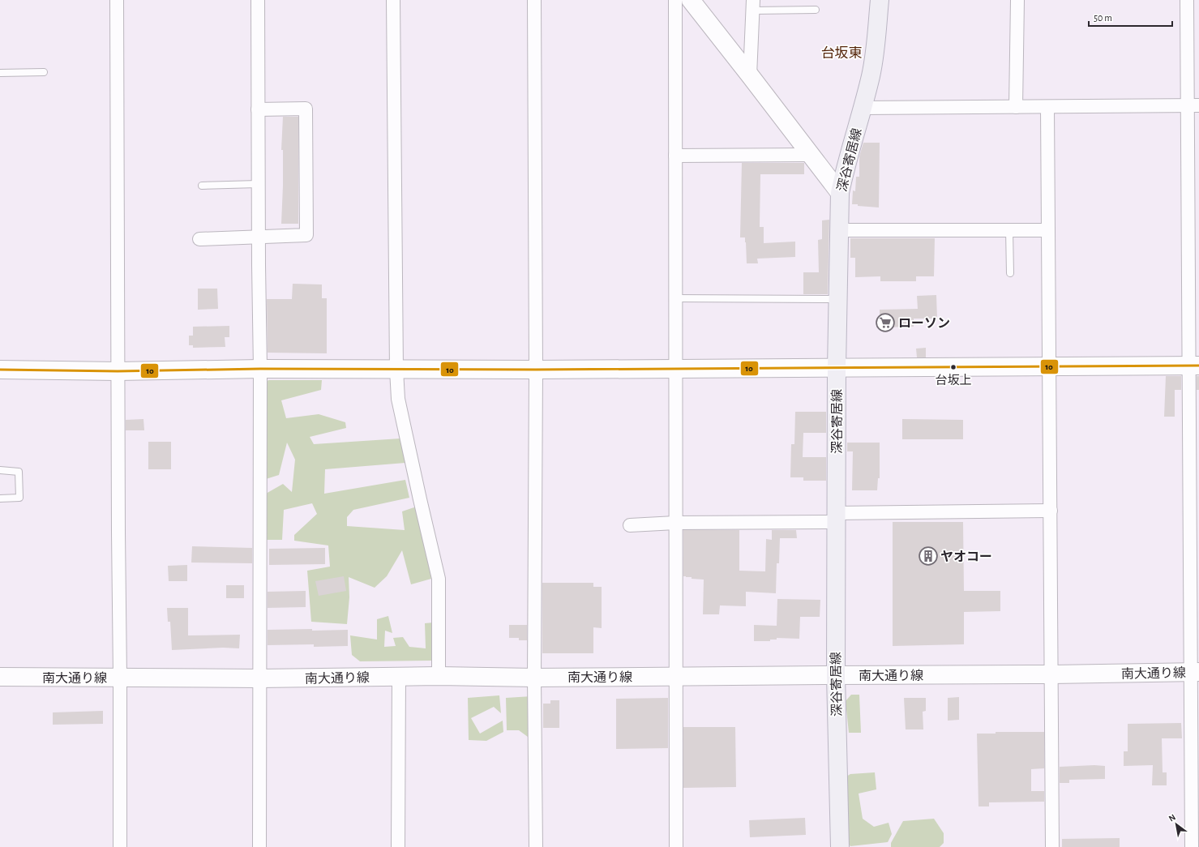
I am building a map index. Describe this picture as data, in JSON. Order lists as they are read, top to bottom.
{
  "streets": {
    "main road": ["深谷寄居線"],
    "street": ["南大通り線"]
  },
  "crossings": [
    ["深谷寄居線", "南大通り線"]
  ],
  "districts": ["台坂東"],
  "places": {
    "supermarket": ["ローソン"],
    "other": ["台坂上"],
    "building": ["ヤオコー"]
  },
  "lines": ["transit line 10"],
  "scale_bar": "50 m",
  "north": "top left"
}
